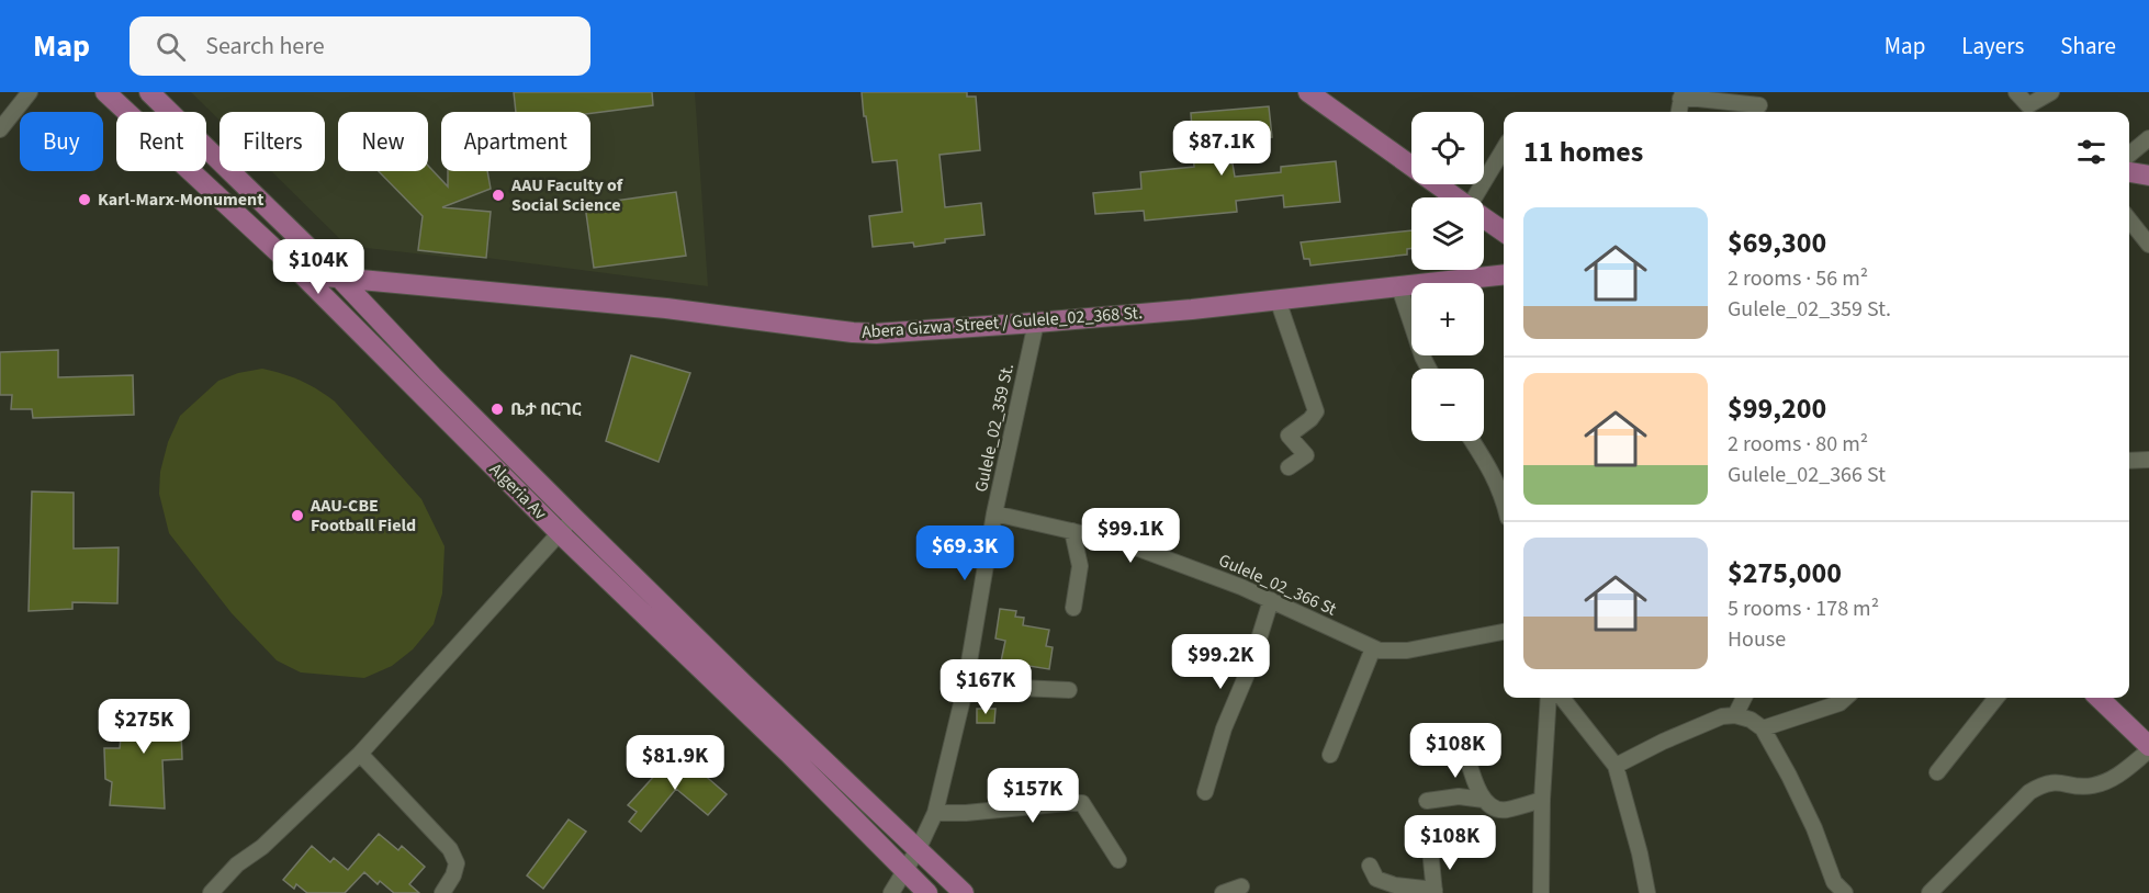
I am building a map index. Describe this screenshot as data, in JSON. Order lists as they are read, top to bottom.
{
  "streets": {
    "main road": ["Abera Gizwa Street / Gulele_02_368 St.", "Algeria Av"],
    "street": ["Gulele_02_359 St.", "Gulele_02_366 St"]
  },
  "crossings": [
    ["Abera Gizwa Street / Gulele_02_368 St.", "Gulele_02_359 St."],
    ["Abera Gizwa Street / Gulele_02_368 St.", "Algeria Av"],
    ["Gulele_02_359 St.", "Algeria Av"],
    ["Gulele_02_359 St.", "Gulele_02_366 St"]
  ],
  "places": [
    "AAU Faculty of Social Science",
    "Karl-Marx-Monument",
    "ቤታ በርገር",
    "AAU-CBE Football Field"
  ],
  "page": {
    "header": "Map",
    "search": "Search here",
    "nav": ["Map", "Layers", "Share"],
    "map_buttons": ["+", "−"],
    "chip": [
      "Buy",
      "Rent",
      "Filters",
      "New",
      "Apartment"
    ],
    "heading": "11 homes",
    "price": [
      "$87.1K",
      "$104K",
      "$99.1K",
      "$69.3K",
      "$99.2K",
      "$167K",
      "$275K",
      "$108K",
      "$81.9K",
      "$157K",
      "$108K"
    ],
    "list": [
      {
        "name": "$69,300",
        "note": "2 rooms · 56 m² · Gulele_02_359 St."
      },
      {
        "name": "$99,200",
        "note": "2 rooms · 80 m² · Gulele_02_366 St"
      },
      {
        "name": "$275,000",
        "note": "5 rooms · 178 m² · House"
      }
    ]
  }
}
